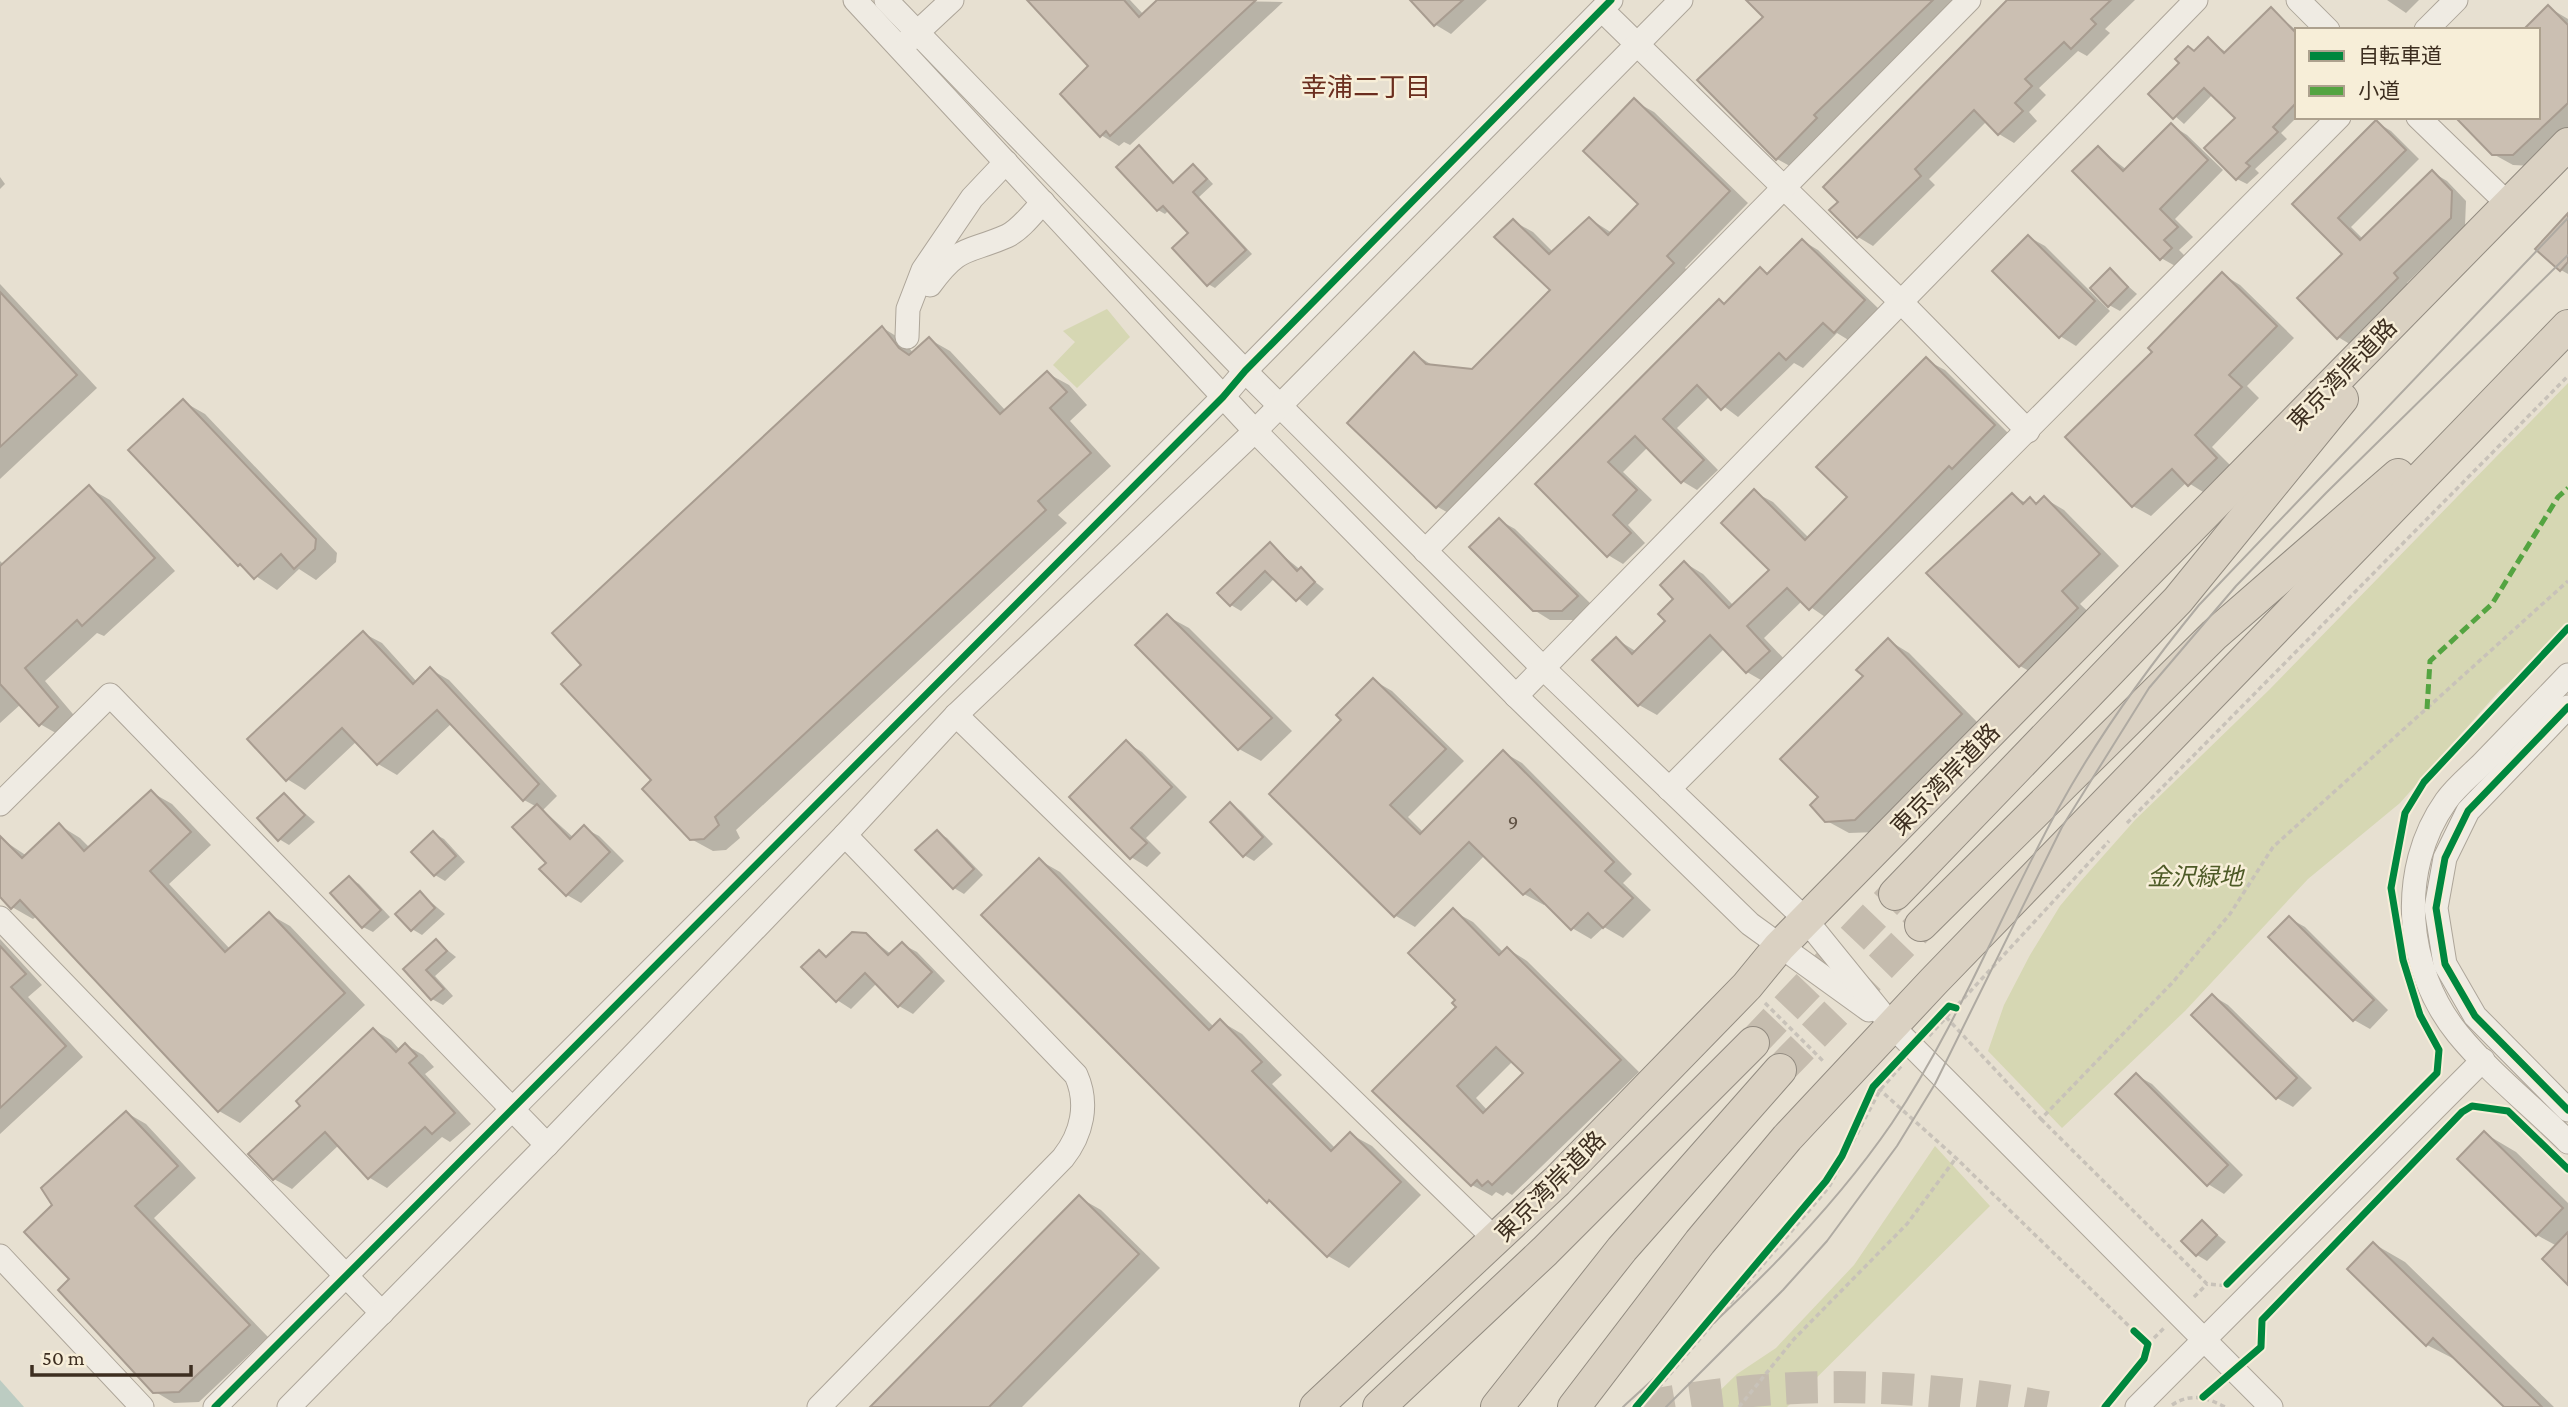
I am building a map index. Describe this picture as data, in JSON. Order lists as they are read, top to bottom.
{
  "streets": {
    "highway": ["東京湾岸道路"]
  },
  "districts": ["幸浦二丁目"],
  "parks": ["金沢緑地"],
  "house_numbers": ["9"],
  "legend": ["自転車道", "小道"],
  "scale_bar": "50 m"
}
